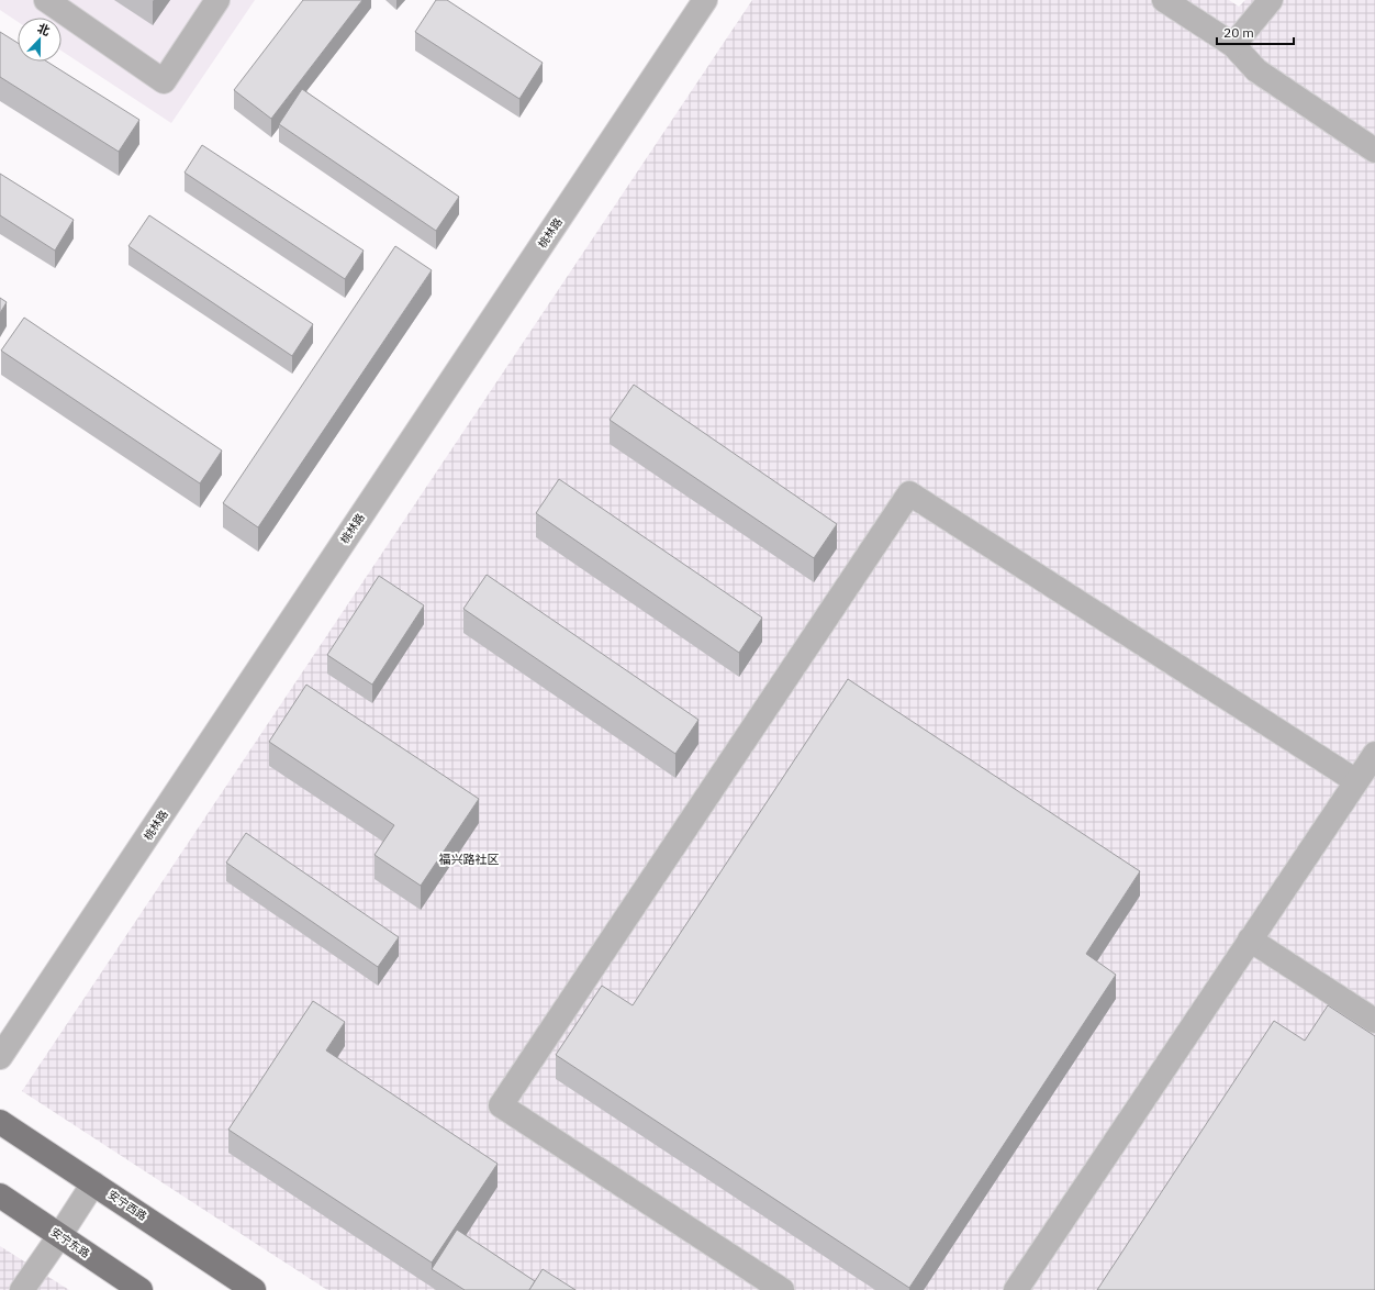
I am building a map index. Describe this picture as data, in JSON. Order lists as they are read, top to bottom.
{
  "streets": {
    "main road": ["安宁西路", "安宁东路"],
    "street": ["桃林路"]
  },
  "districts": ["福兴路社区"],
  "scale_bar": "20 m",
  "north": "top"
}
